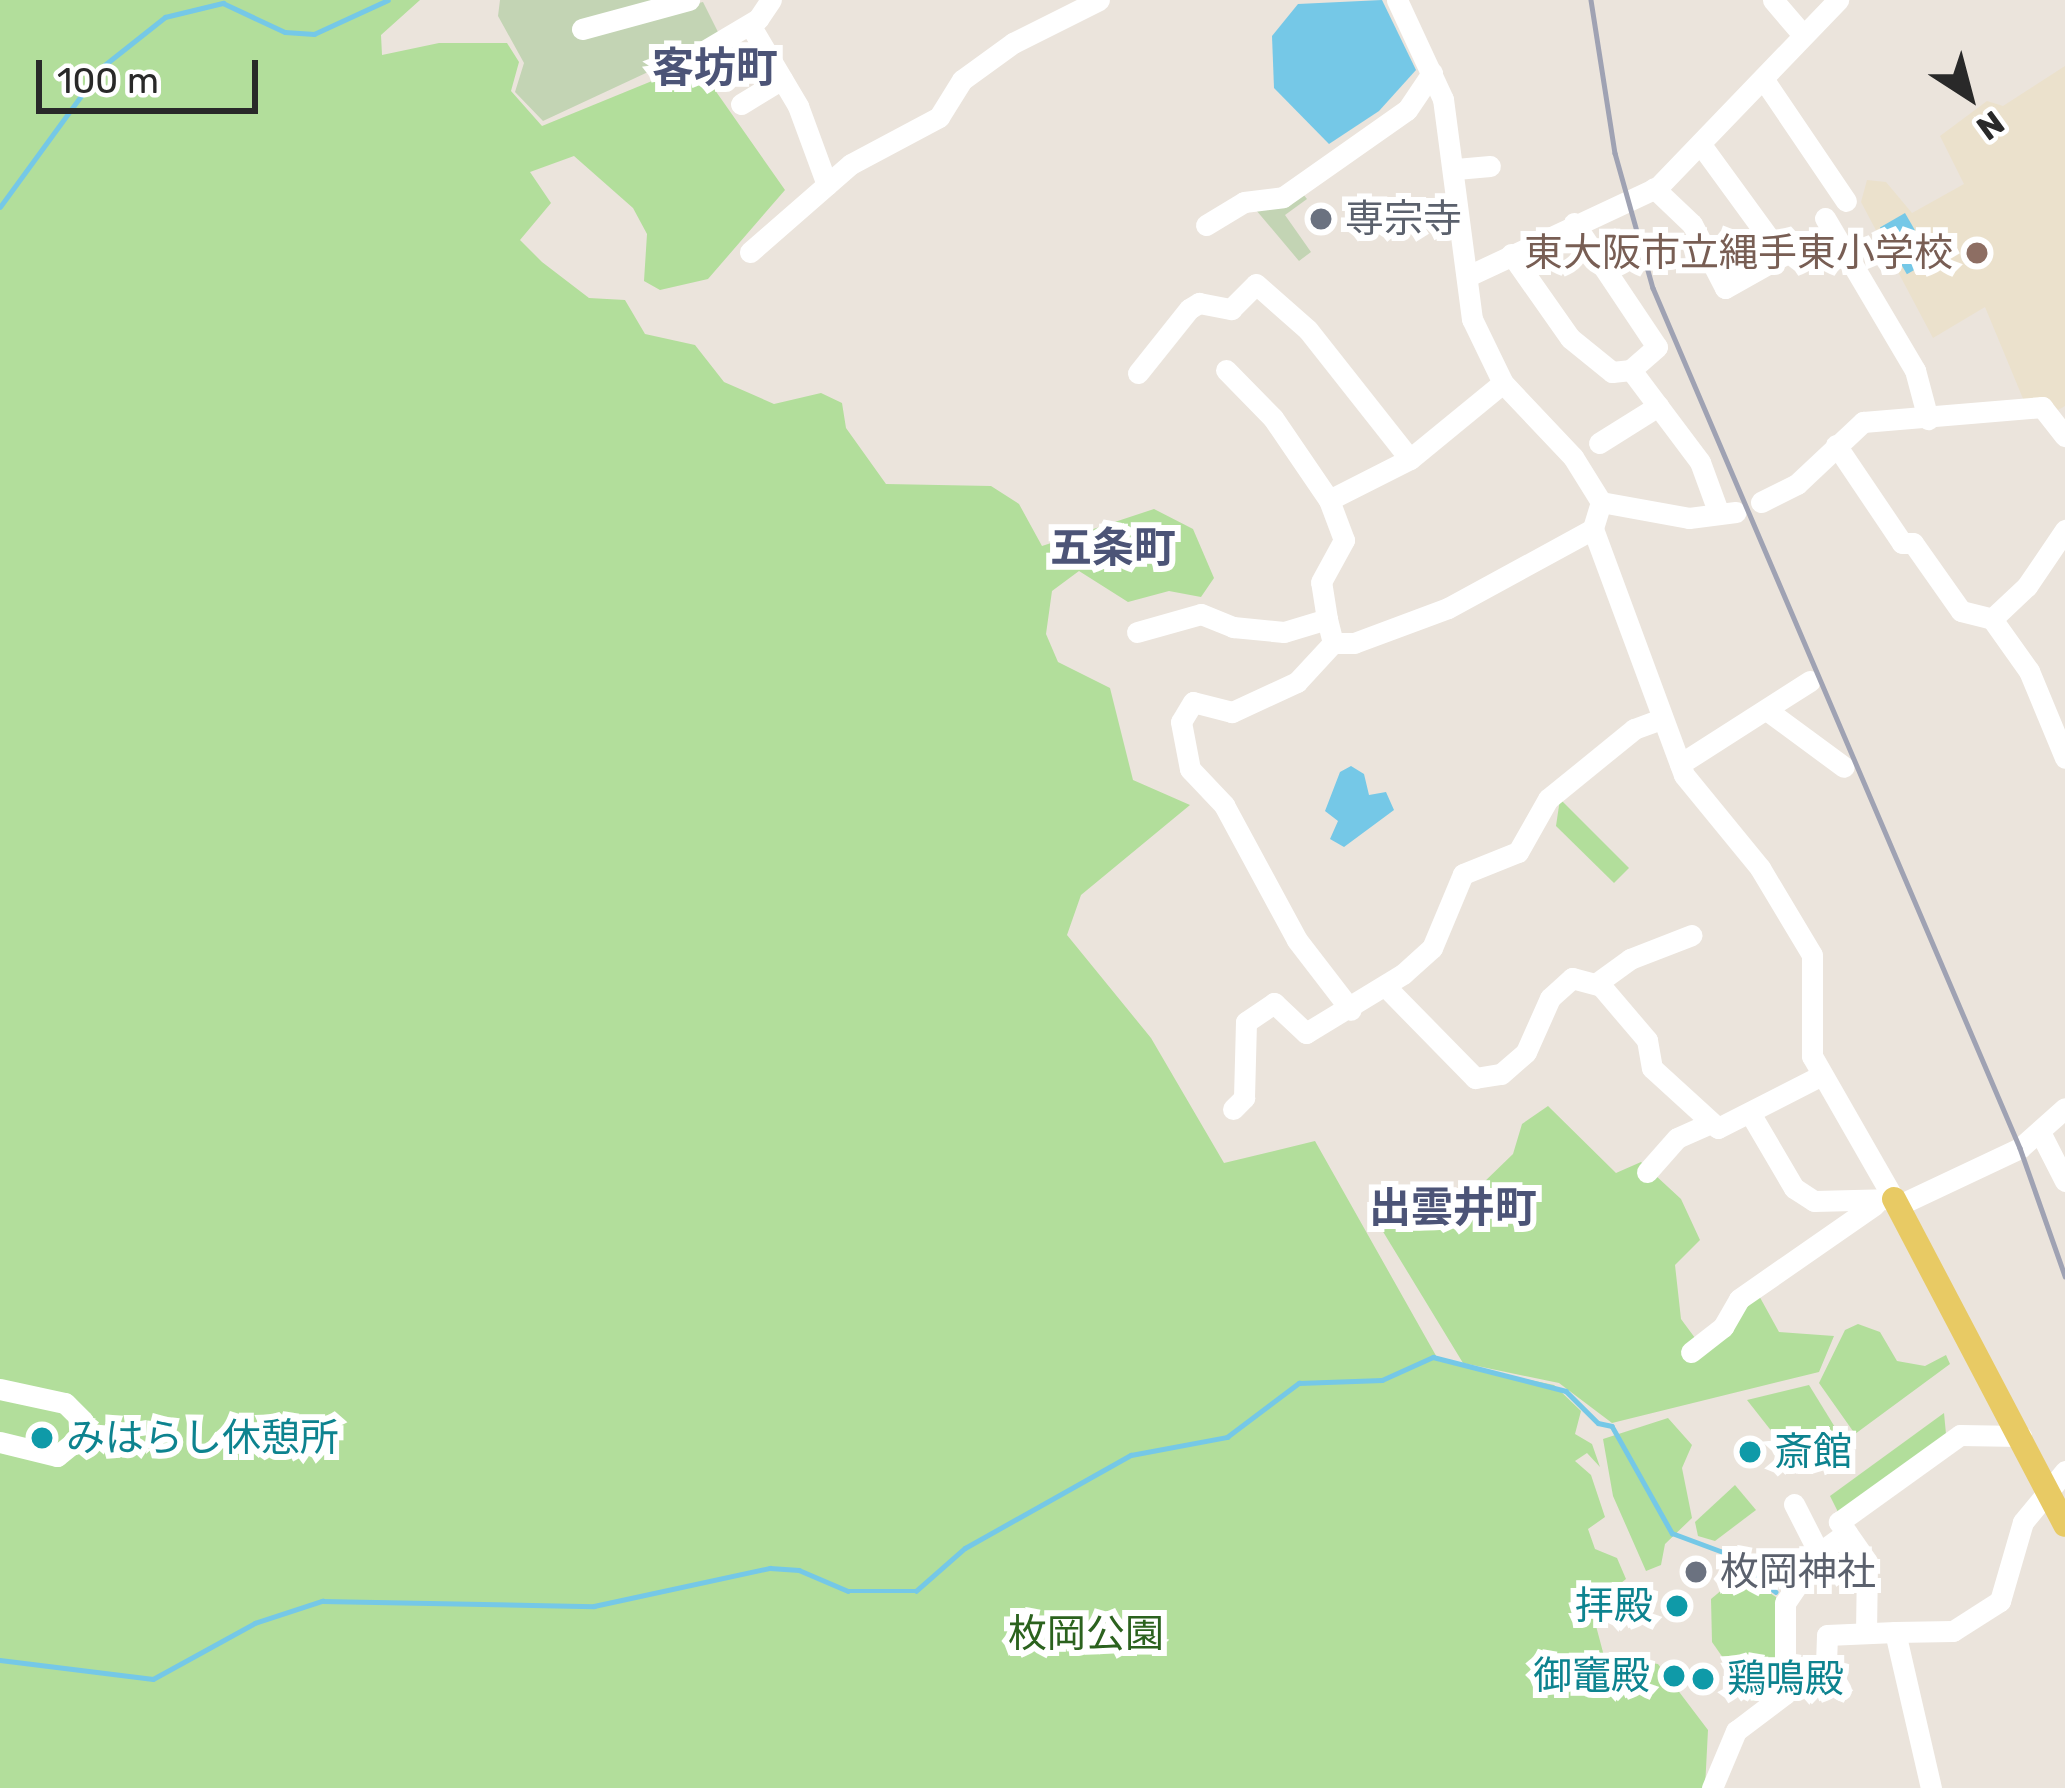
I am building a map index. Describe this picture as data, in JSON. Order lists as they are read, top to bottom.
{
  "districts": ["客坊町", "五条町", "出雲井町"],
  "parks": ["枚岡公園"],
  "places": [
    "専宗寺",
    "東大阪市立縄手東小学校",
    "みはらし休憩所",
    "斎館",
    "枚岡神社",
    "拝殿",
    "御竈殿",
    "鶏鳴殿"
  ],
  "scale_bar": "100 m",
  "north": "bottom right"
}
